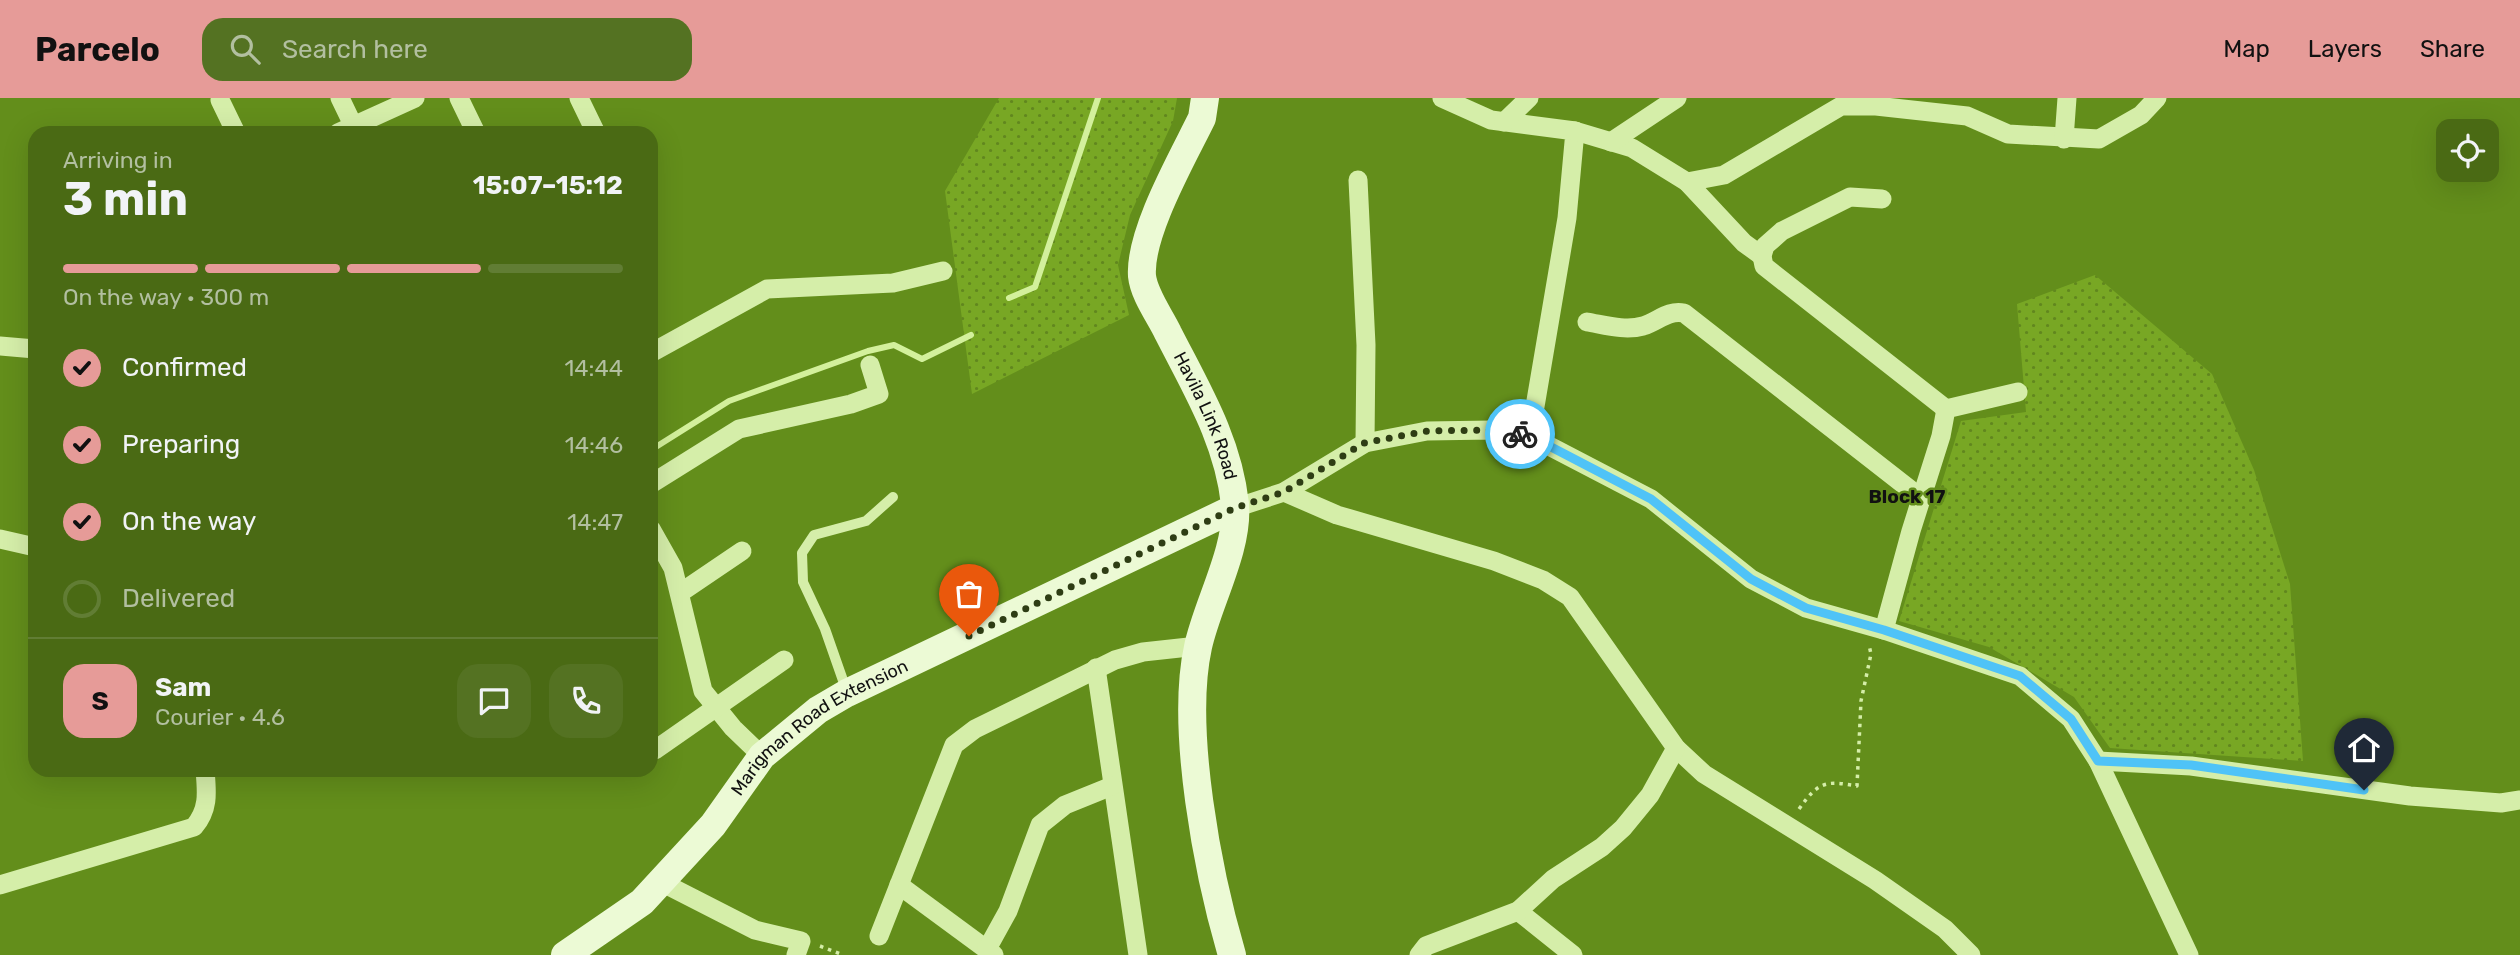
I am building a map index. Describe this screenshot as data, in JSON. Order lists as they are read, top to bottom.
{
  "streets": {
    "street": ["Havila Link Road", "Marigman Road Extension"]
  },
  "crossings": [
    ["Havila Link Road", "Marigman Road Extension"]
  ],
  "districts": ["Block 17"],
  "page": {
    "header": "Parcelo",
    "search": "Search here",
    "nav": ["Map", "Layers", "Share"],
    "heading": ["3 min", "Arriving in", "15:07–15:12"],
    "panel": ["Sam", "Courier · 4.6"],
    "bar": "On the way · 300 m",
    "list": [
      ["Confirmed", "14:44"],
      ["Preparing", "14:46"],
      ["On the way", "14:47"],
      "Delivered"
    ],
    "round": "S"
  }
}
